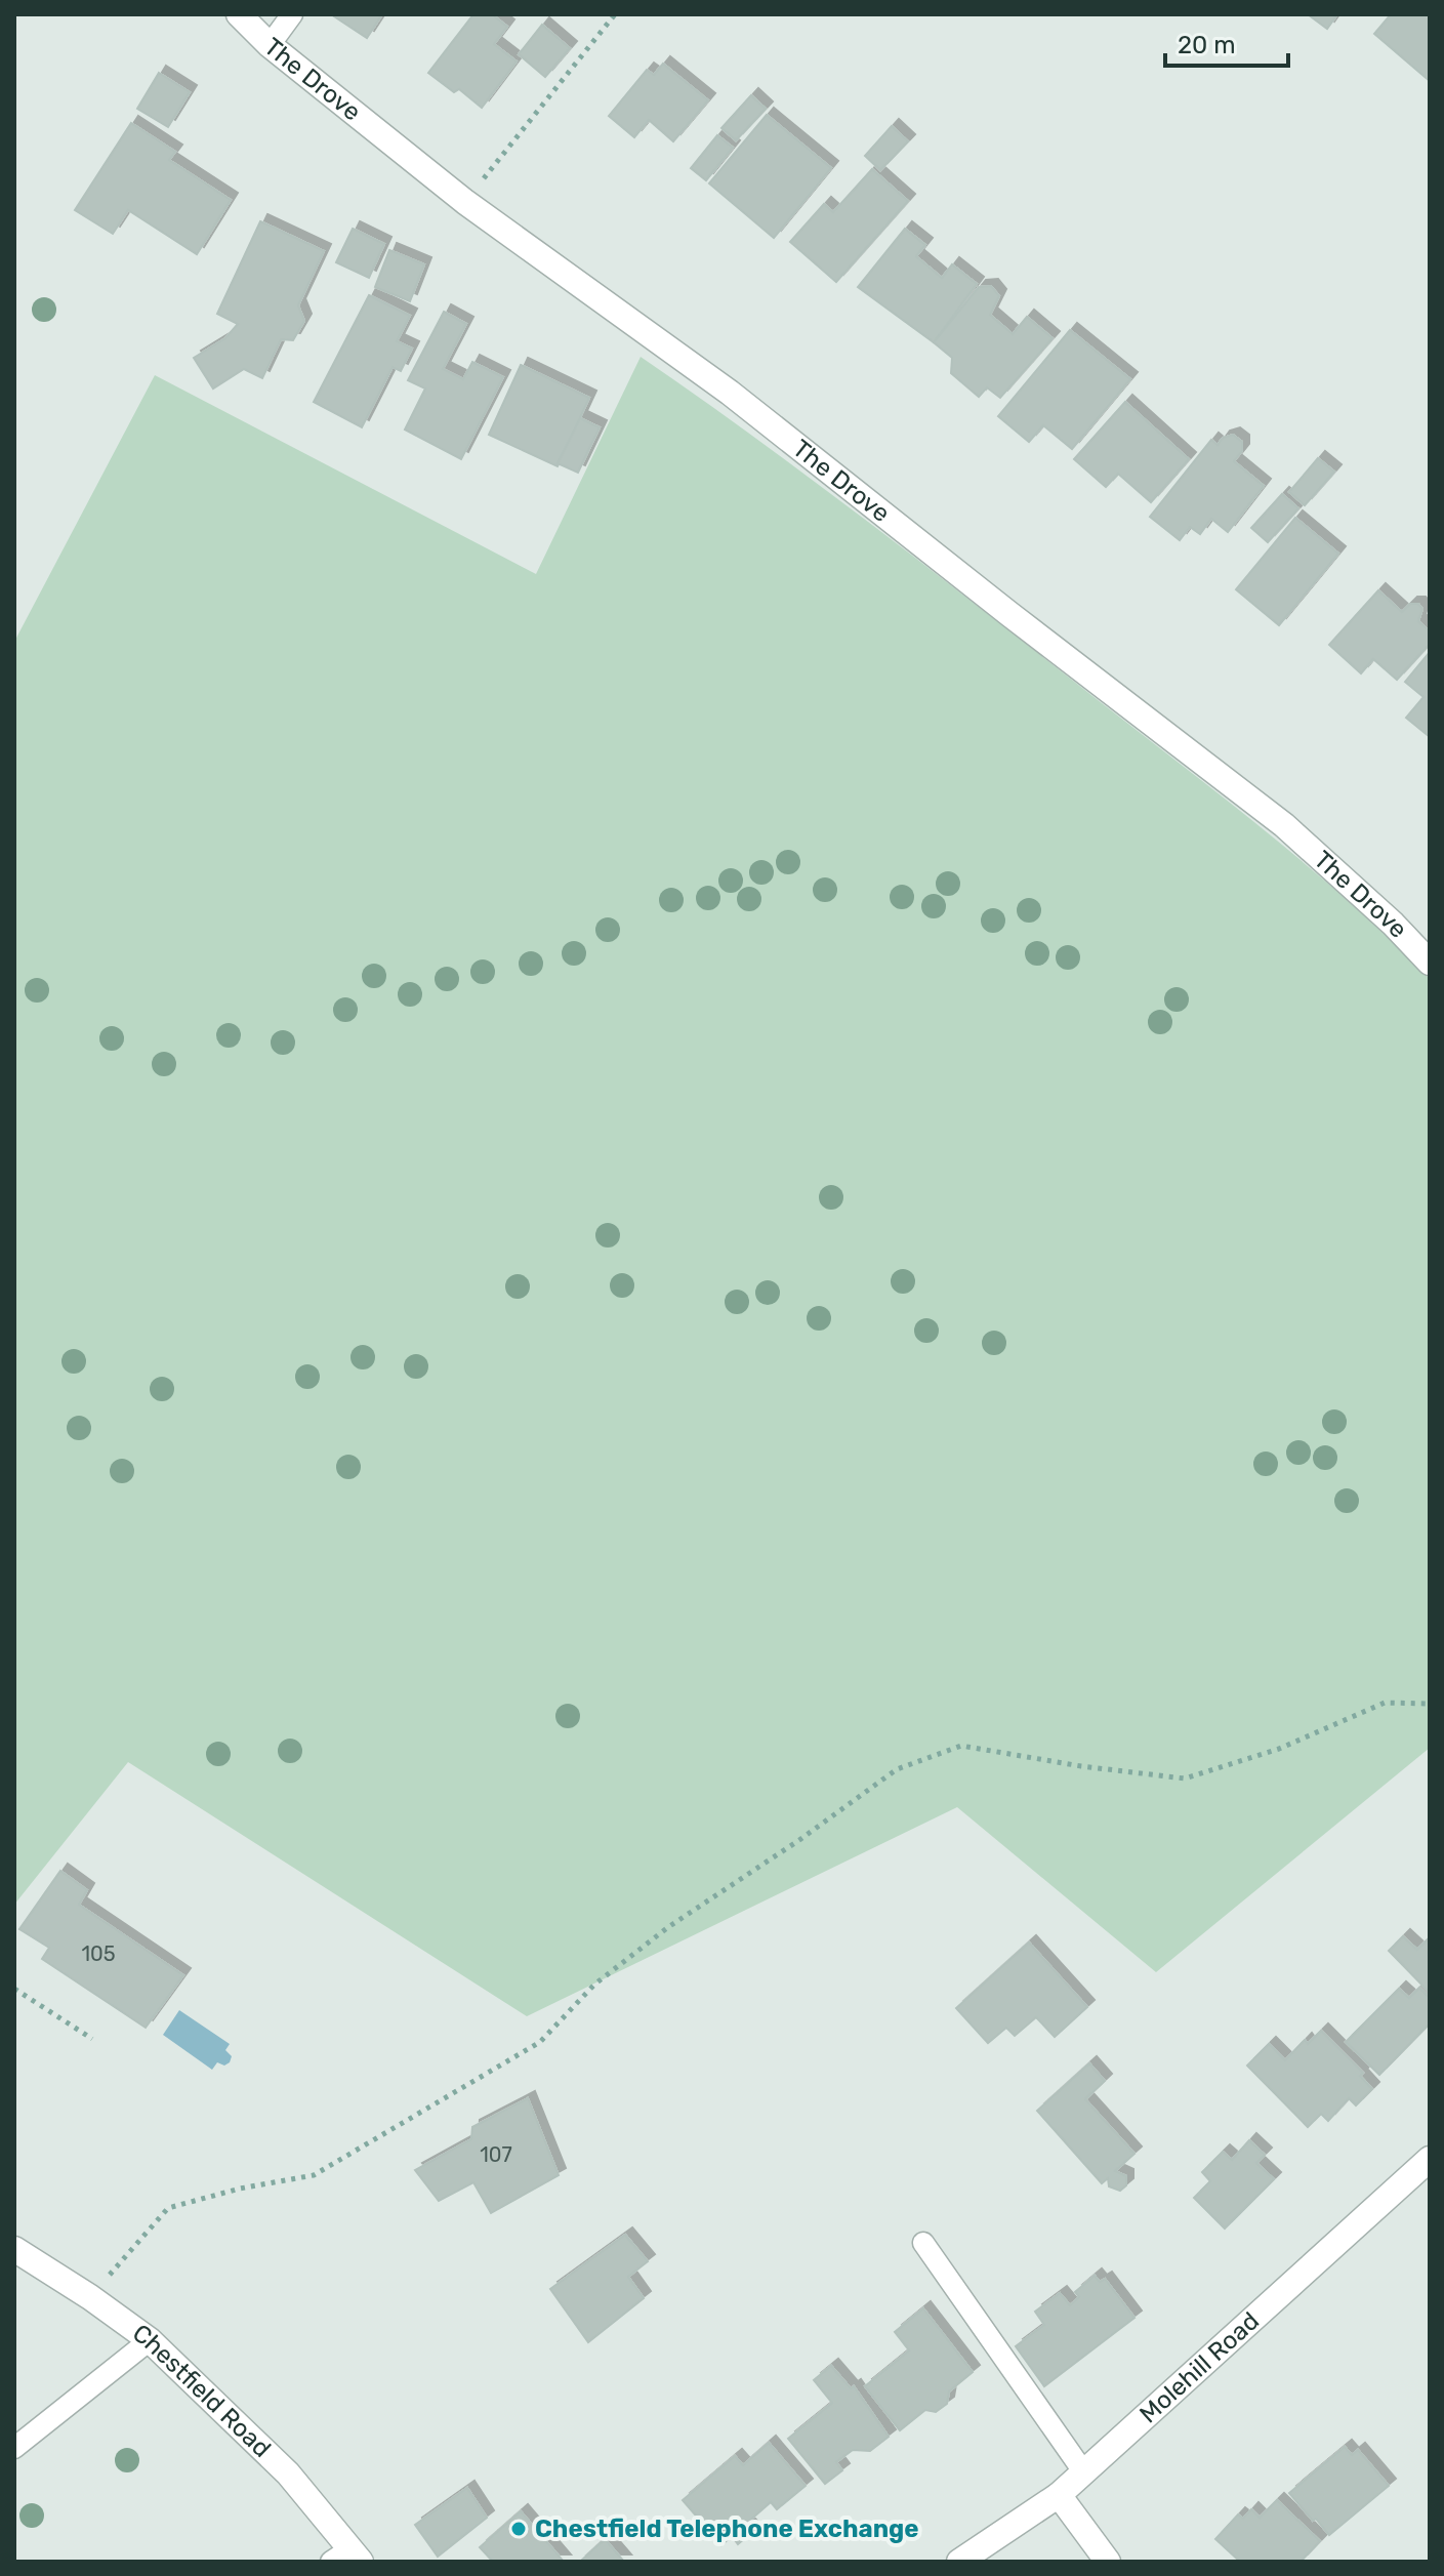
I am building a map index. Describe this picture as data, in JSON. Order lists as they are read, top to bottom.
{
  "streets": {
    "street": ["The Drove", "Molehill Road", "Chestfield Road"]
  },
  "places": ["Chestfield Telephone Exchange"],
  "house_numbers": ["105", "107"],
  "scale_bar": "20 m"
}
